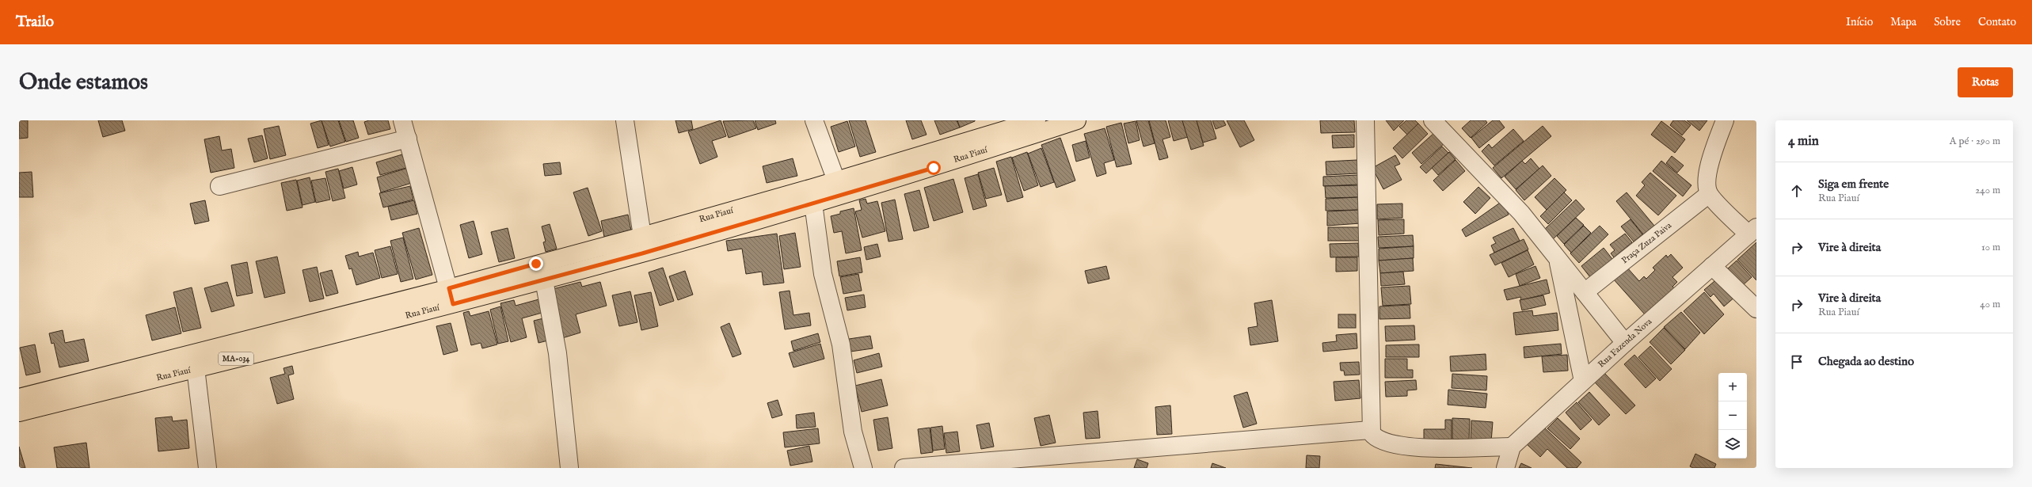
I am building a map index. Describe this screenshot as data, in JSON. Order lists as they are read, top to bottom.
{
  "streets": {
    "main road": ["Rua Piauí", "MA-034"],
    "street": ["Praça Zuza Paiva", "Rua Fazenda Nova"]
  },
  "crossings": [
    ["Rua Piauí", "MA-034"]
  ],
  "page": {
    "header": "Trailo",
    "nav": [
      "Início",
      "Mapa",
      "Sobre",
      "Contato"
    ],
    "buttons": "Rotas",
    "title": "Onde estamos",
    "heading": ["4 min", "A pé · 290 m"],
    "list": [
      ["Siga em frente", "Rua Piauí", "240 m"],
      ["Vire à direita", "10 m"],
      ["Vire à direita", "Rua Piauí", "40 m"],
      "Chegada ao destino"
    ],
    "map_buttons": ["+", "−"]
  }
}
